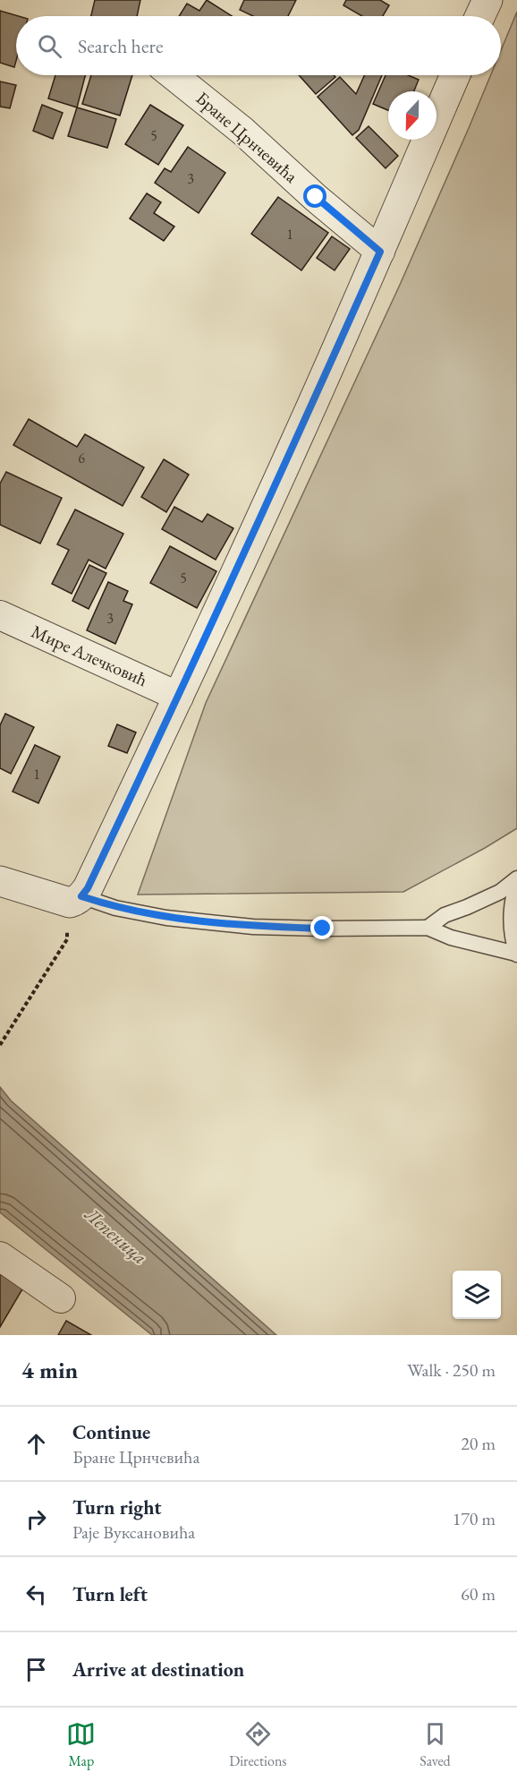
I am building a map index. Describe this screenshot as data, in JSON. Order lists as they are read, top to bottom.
{
  "streets": {
    "street": ["Бране Црнчевића", "Мире Алечковић"]
  },
  "water": ["Лепеница"],
  "house_numbers": [
    "5",
    "3",
    "1",
    "6",
    "5",
    "3",
    "1"
  ],
  "north": "bottom",
  "page": {
    "search": "Search here",
    "heading": ["4 min", "Walk · 250 m"],
    "list": [
      ["Continue", "Бране Црнчевића", "20 m"],
      ["Turn right", "Раје Вуксановића", "170 m"],
      ["Turn left", "60 m"],
      "Arrive at destination"
    ],
    "nav": ["Map", "Directions", "Saved"]
  }
}
